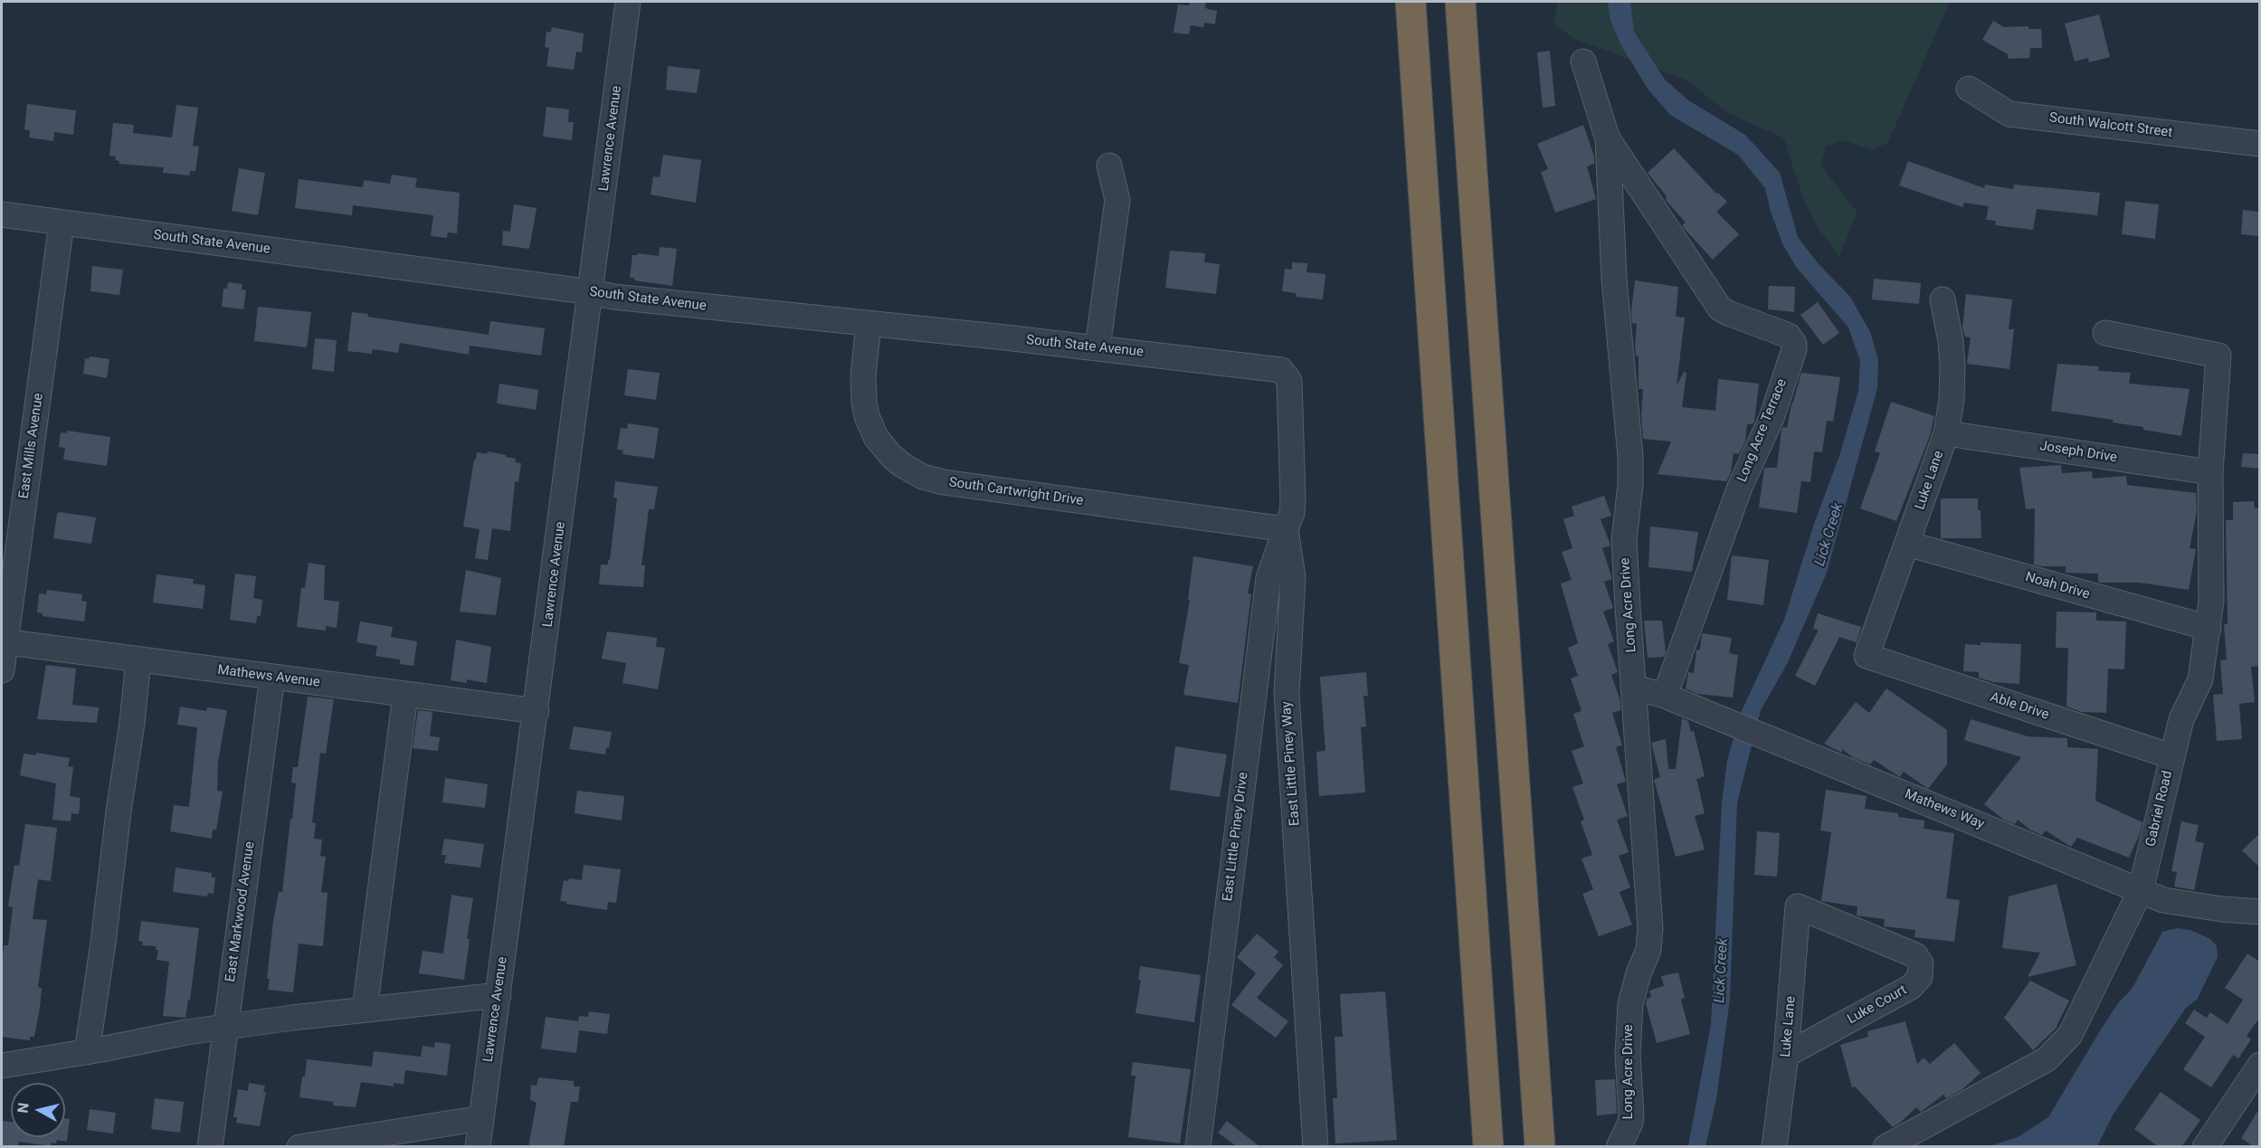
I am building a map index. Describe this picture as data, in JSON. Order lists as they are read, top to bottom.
{
  "streets": {
    "street": [
      "South Walcott Street",
      "Lawrence Avenue",
      "South State Avenue",
      "Long Acre Terrace",
      "East Mills Avenue",
      "Joseph Drive",
      "Luke Lane",
      "South Cartwright Drive",
      "Noah Drive",
      "Long Acre Drive",
      "Mathews Avenue",
      "Able Drive",
      "East Little Piney Way",
      "Gabriel Road",
      "Mathews Way",
      "East Little Piney Drive",
      "East Markwood Avenue",
      "Luke Court"
    ]
  },
  "crossings": [
    ["Lawrence Avenue", "South State Avenue"],
    ["Lawrence Avenue", "Mathews Avenue"],
    ["South State Avenue", "East Mills Avenue"],
    ["South State Avenue", "South Cartwright Drive"],
    ["South State Avenue", "East Little Piney Way"],
    ["Long Acre Terrace", "Long Acre Drive"],
    ["Long Acre Terrace", "Mathews Way"],
    ["East Mills Avenue", "Mathews Avenue"],
    ["Joseph Drive", "Luke Lane"],
    ["Joseph Drive", "Gabriel Road"],
    ["Luke Lane", "Noah Drive"],
    ["Luke Lane", "Able Drive"],
    ["Luke Lane", "Luke Court"],
    ["South Cartwright Drive", "East Little Piney Way"],
    ["South Cartwright Drive", "East Little Piney Drive"],
    ["Noah Drive", "Gabriel Road"],
    ["Long Acre Drive", "Mathews Way"],
    ["Mathews Avenue", "East Markwood Avenue"],
    ["Able Drive", "Gabriel Road"],
    ["East Little Piney Way", "East Little Piney Drive"],
    ["Gabriel Road", "Mathews Way"]
  ],
  "water": ["Lick Creek"],
  "north": "left"
}
